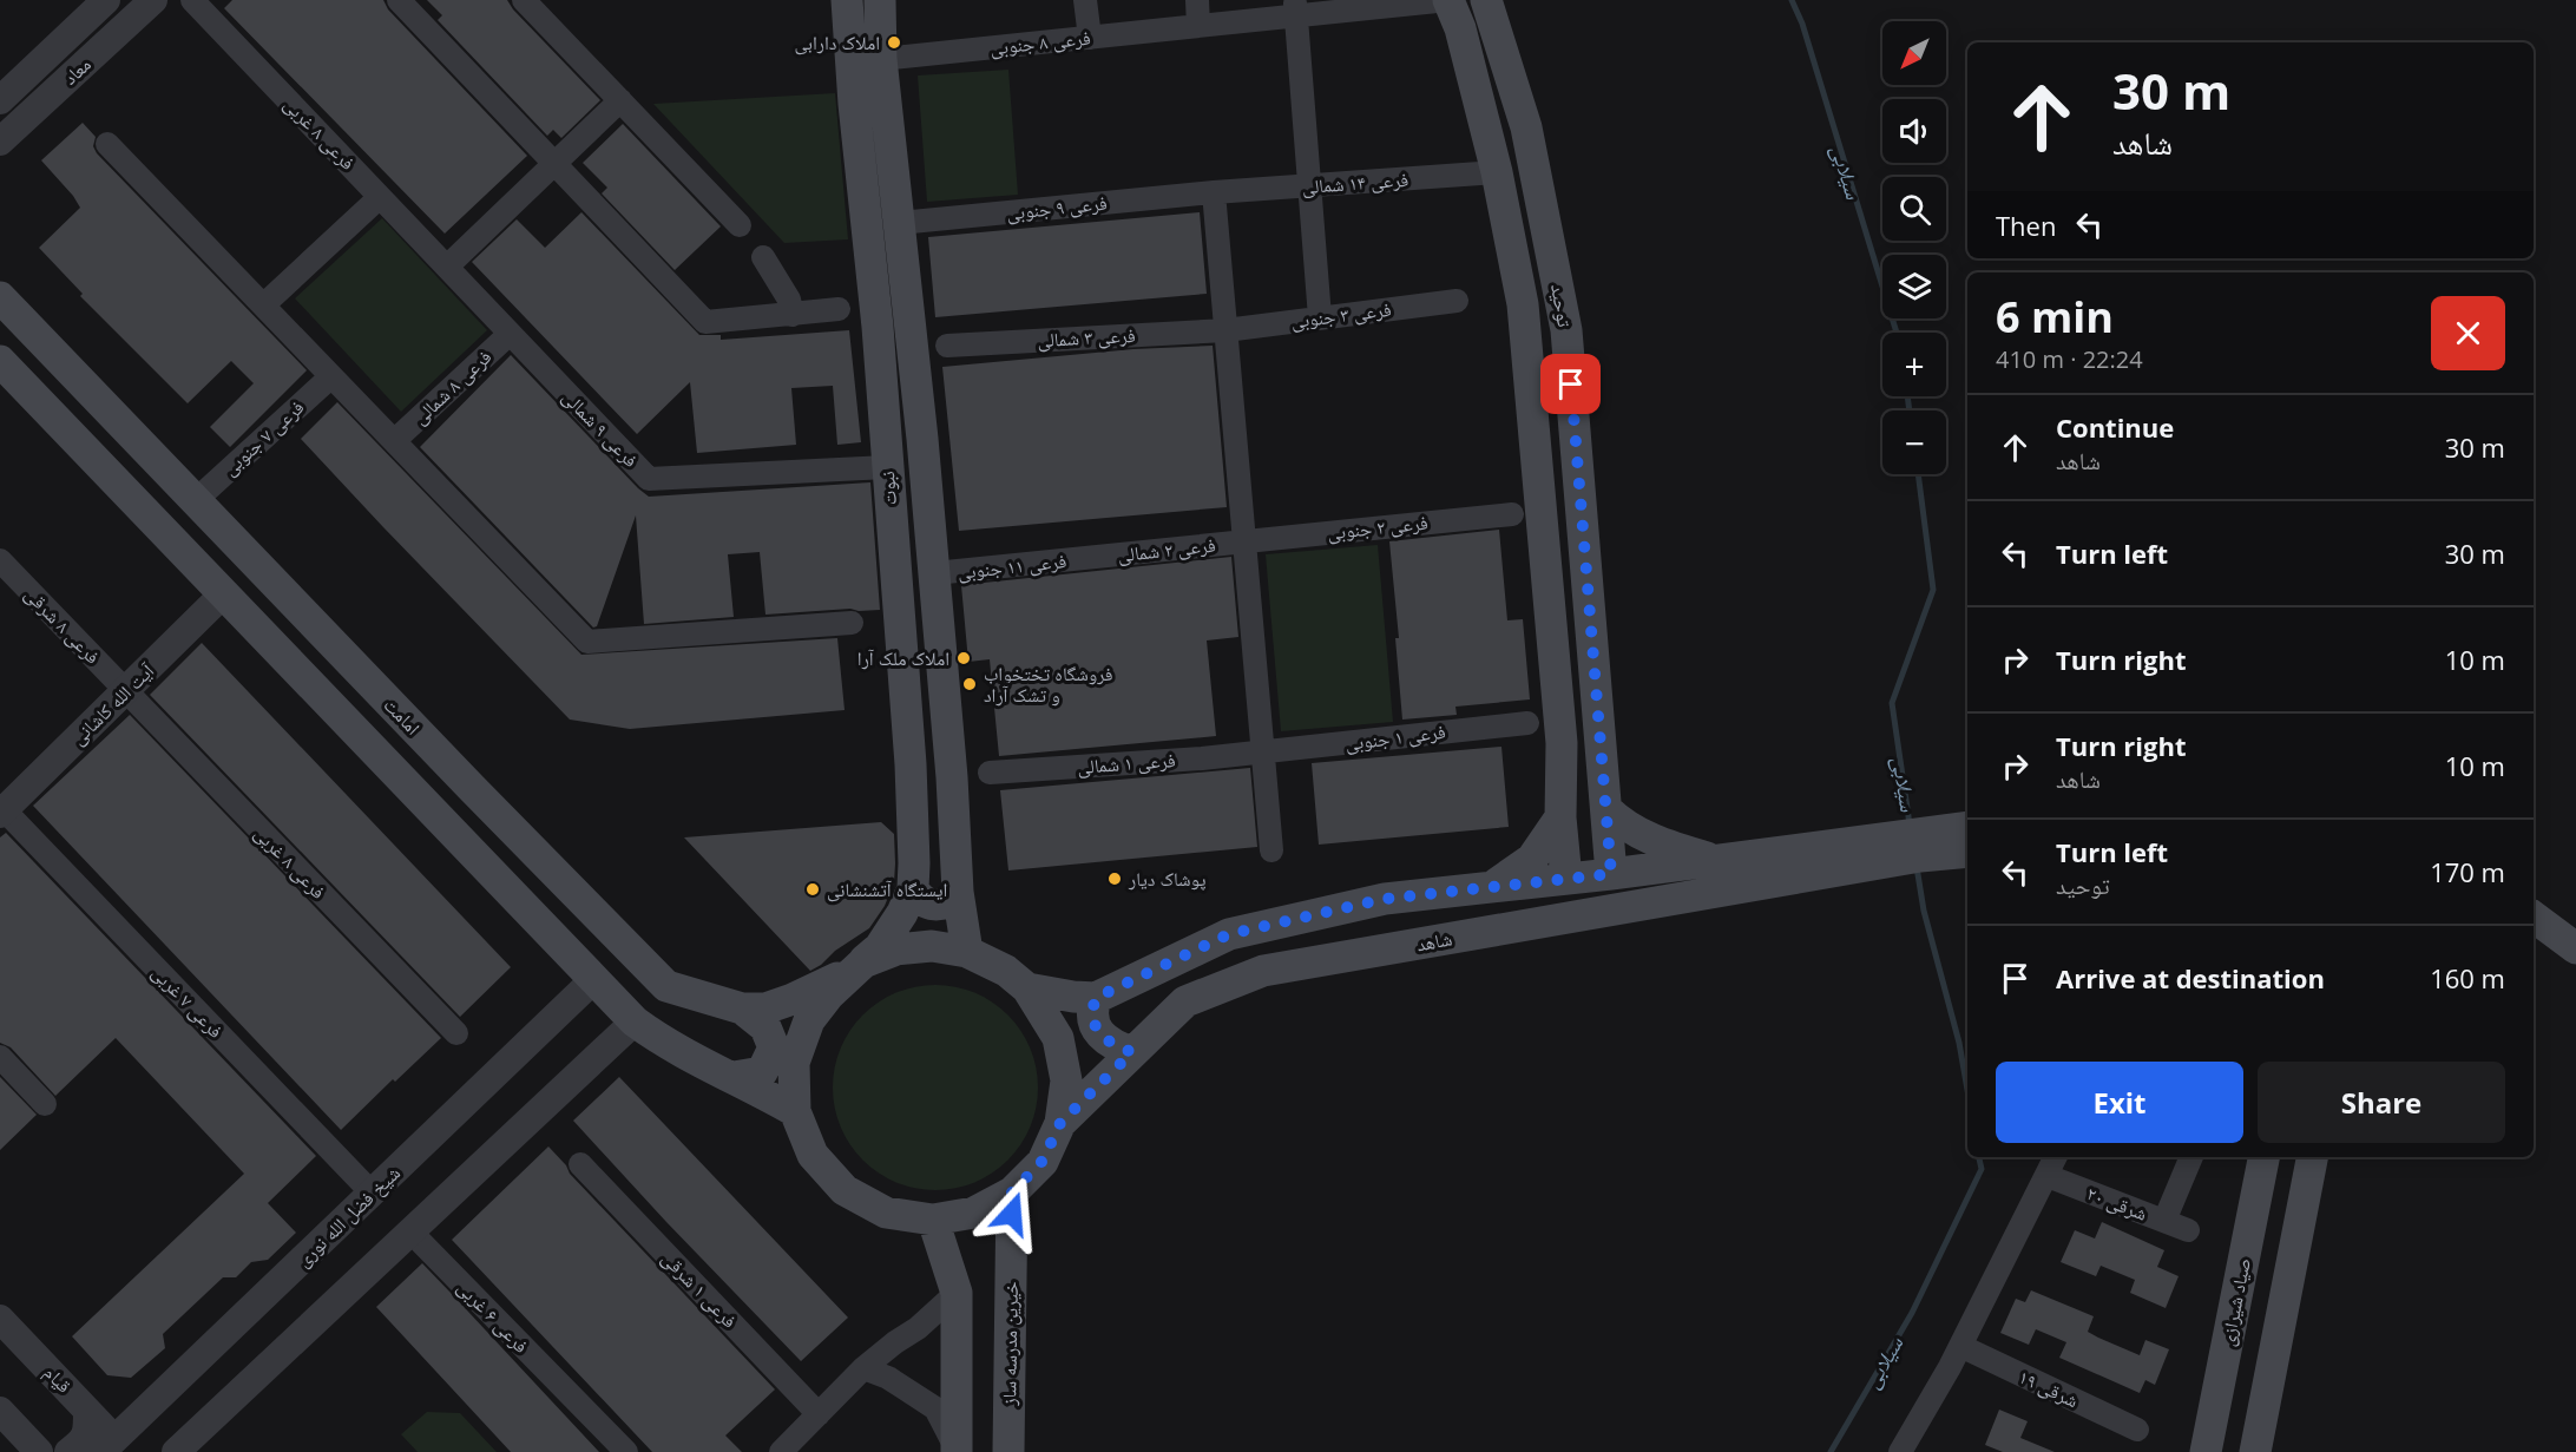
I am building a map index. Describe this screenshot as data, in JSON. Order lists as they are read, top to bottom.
{
  "streets": {
    "main road": [
      "توحید",
      "نبوت",
      "امامت",
      "شاهد",
      "صیاد شیرازی",
      "خیرین مدرسه ساز"
    ],
    "street": [
      "فرعی ۸ جنوبی",
      "معاد",
      "فرعی ۸ غربی",
      "فرعی ۱۴ شمالی",
      "فرعی ۹ جنوبی",
      "فرعی ۳ جنوبی",
      "فرعی ۳ شمالی",
      "فرعی ۸ شمالی",
      "فرعی ۹ شمالی",
      "فرعی ۷ جنوبی",
      "فرعی ۲ جنوبی",
      "فرعی ۲ شمالی",
      "فرعی ۱۱ جنوبی",
      "فرعی ۸ شرقی",
      "آیت الله کاشانی",
      "فرعی ۱ جنوبی",
      "فرعی ۱ شمالی",
      "فرعی ۷ غربی",
      "۲۰ شرقی",
      "شیخ فضل الله نوری",
      "فرعی ۱ شرقی",
      "فرعی ۶ غربی",
      "قیام",
      "۱۹ شرقی"
    ]
  },
  "crossings": [
    ["فرعی ۸ جنوبی", "توحید"],
    ["فرعی ۸ جنوبی", "نبوت"],
    ["فرعی ۸ غربی", "فرعی ۹ شمالی"],
    ["فرعی ۸ غربی", "فرعی ۸ شرقی"],
    ["فرعی ۸ غربی", "آیت الله کاشانی"],
    ["فرعی ۱۴ شمالی", "فرعی ۹ جنوبی"],
    ["فرعی ۱۴ شمالی", "توحید"],
    ["فرعی ۹ جنوبی", "نبوت"],
    ["فرعی ۳ جنوبی", "فرعی ۳ شمالی"],
    ["فرعی ۸ شمالی", "فرعی ۹ شمالی"],
    ["فرعی ۹ شمالی", "نبوت"],
    ["فرعی ۷ جنوبی", "امامت"],
    ["نبوت", "فرعی ۱۱ جنوبی"],
    ["نبوت", "امامت"],
    ["فرعی ۲ جنوبی", "فرعی ۲ شمالی"],
    ["فرعی ۲ شمالی", "فرعی ۱۱ جنوبی"],
    ["فرعی ۸ شرقی", "آیت الله کاشانی"],
    ["آیت الله کاشانی", "فرعی ۷ غربی"],
    ["فرعی ۱ جنوبی", "فرعی ۱ شمالی"],
    ["فرعی ۷ غربی", "شیخ فضل الله نوری"],
    ["شیخ فضل الله نوری", "قیام"]
  ],
  "water": ["سیلابی"],
  "places": [
    "املاک دارابی",
    "املاک ملک آرا",
    "فروشگاه تختخواب و تشک آراد",
    "پوشاک دیار",
    "ایستگاه آتشنشانی"
  ],
  "north": "bottom left",
  "page": {
    "map_buttons": ["+", "−"],
    "turn": ["30 m", "شاهد"],
    "then": "Then",
    "heading": ["6 min", "410 m · 22:24"],
    "list": [
      {
        "name": "Continue",
        "note": "شاهد",
        "value": "30 m"
      },
      {
        "name": "Turn left",
        "value": "30 m"
      },
      {
        "name": "Turn right",
        "value": "10 m"
      },
      {
        "name": "Turn right",
        "note": "شاهد",
        "value": "10 m"
      },
      {
        "name": "Turn left",
        "note": "توحید",
        "value": "170 m"
      },
      {
        "name": "Arrive at destination",
        "value": "160 m"
      }
    ],
    "buttons": ["Exit", "Share"]
  }
}
